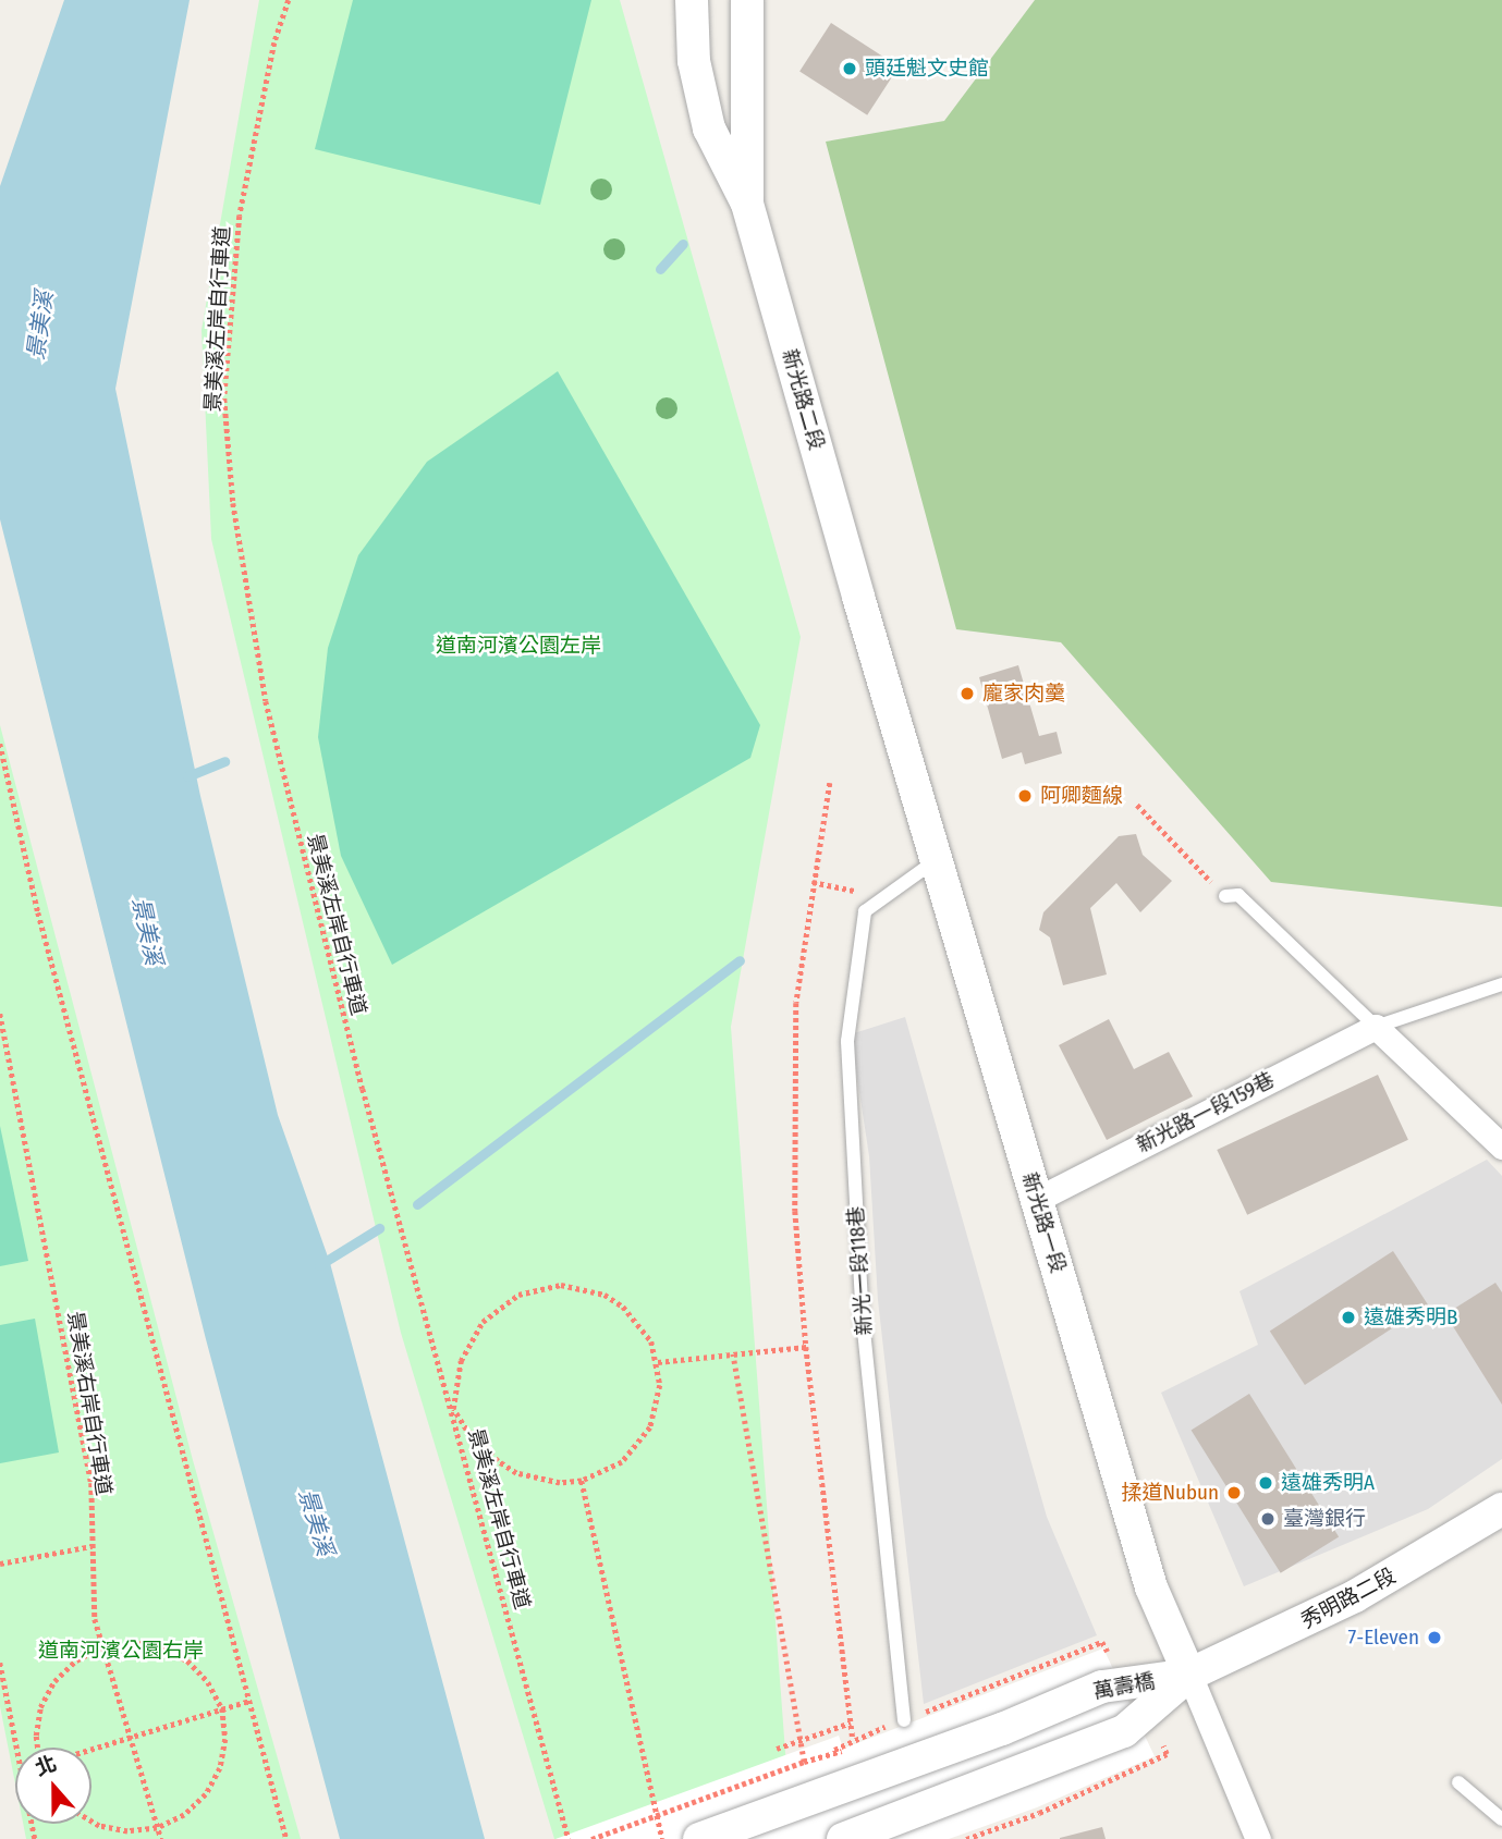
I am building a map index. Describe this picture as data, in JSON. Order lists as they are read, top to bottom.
{
  "streets": {
    "street": [
      "新光路二段",
      "新光路一段159巷",
      "新光路一段",
      "秀明路二段",
      "萬壽橋"
    ],
    "lane": ["新光一段118巷"],
    "path": ["景美溪左岸自行車道", "景美溪右岸自行車道"]
  },
  "crossings": [
    ["新光路二段", "新光路一段"],
    ["新光路一段159巷", "新光路一段"],
    ["新光路一段", "新光一段118巷"],
    ["新光路一段", "秀明路二段"],
    ["新光路一段", "萬壽橋"],
    ["秀明路二段", "萬壽橋"]
  ],
  "water": ["景美溪"],
  "parks": ["道南河濱公園左岸", "道南河濱公園右岸"],
  "places": [
    "頭廷魁文史館",
    "龐家肉羹",
    "阿卿麵線",
    "遠雄秀明B",
    "遠雄秀明A",
    "揉道Nubun",
    "臺灣銀行",
    "7-Eleven"
  ],
  "north": "top"
}
